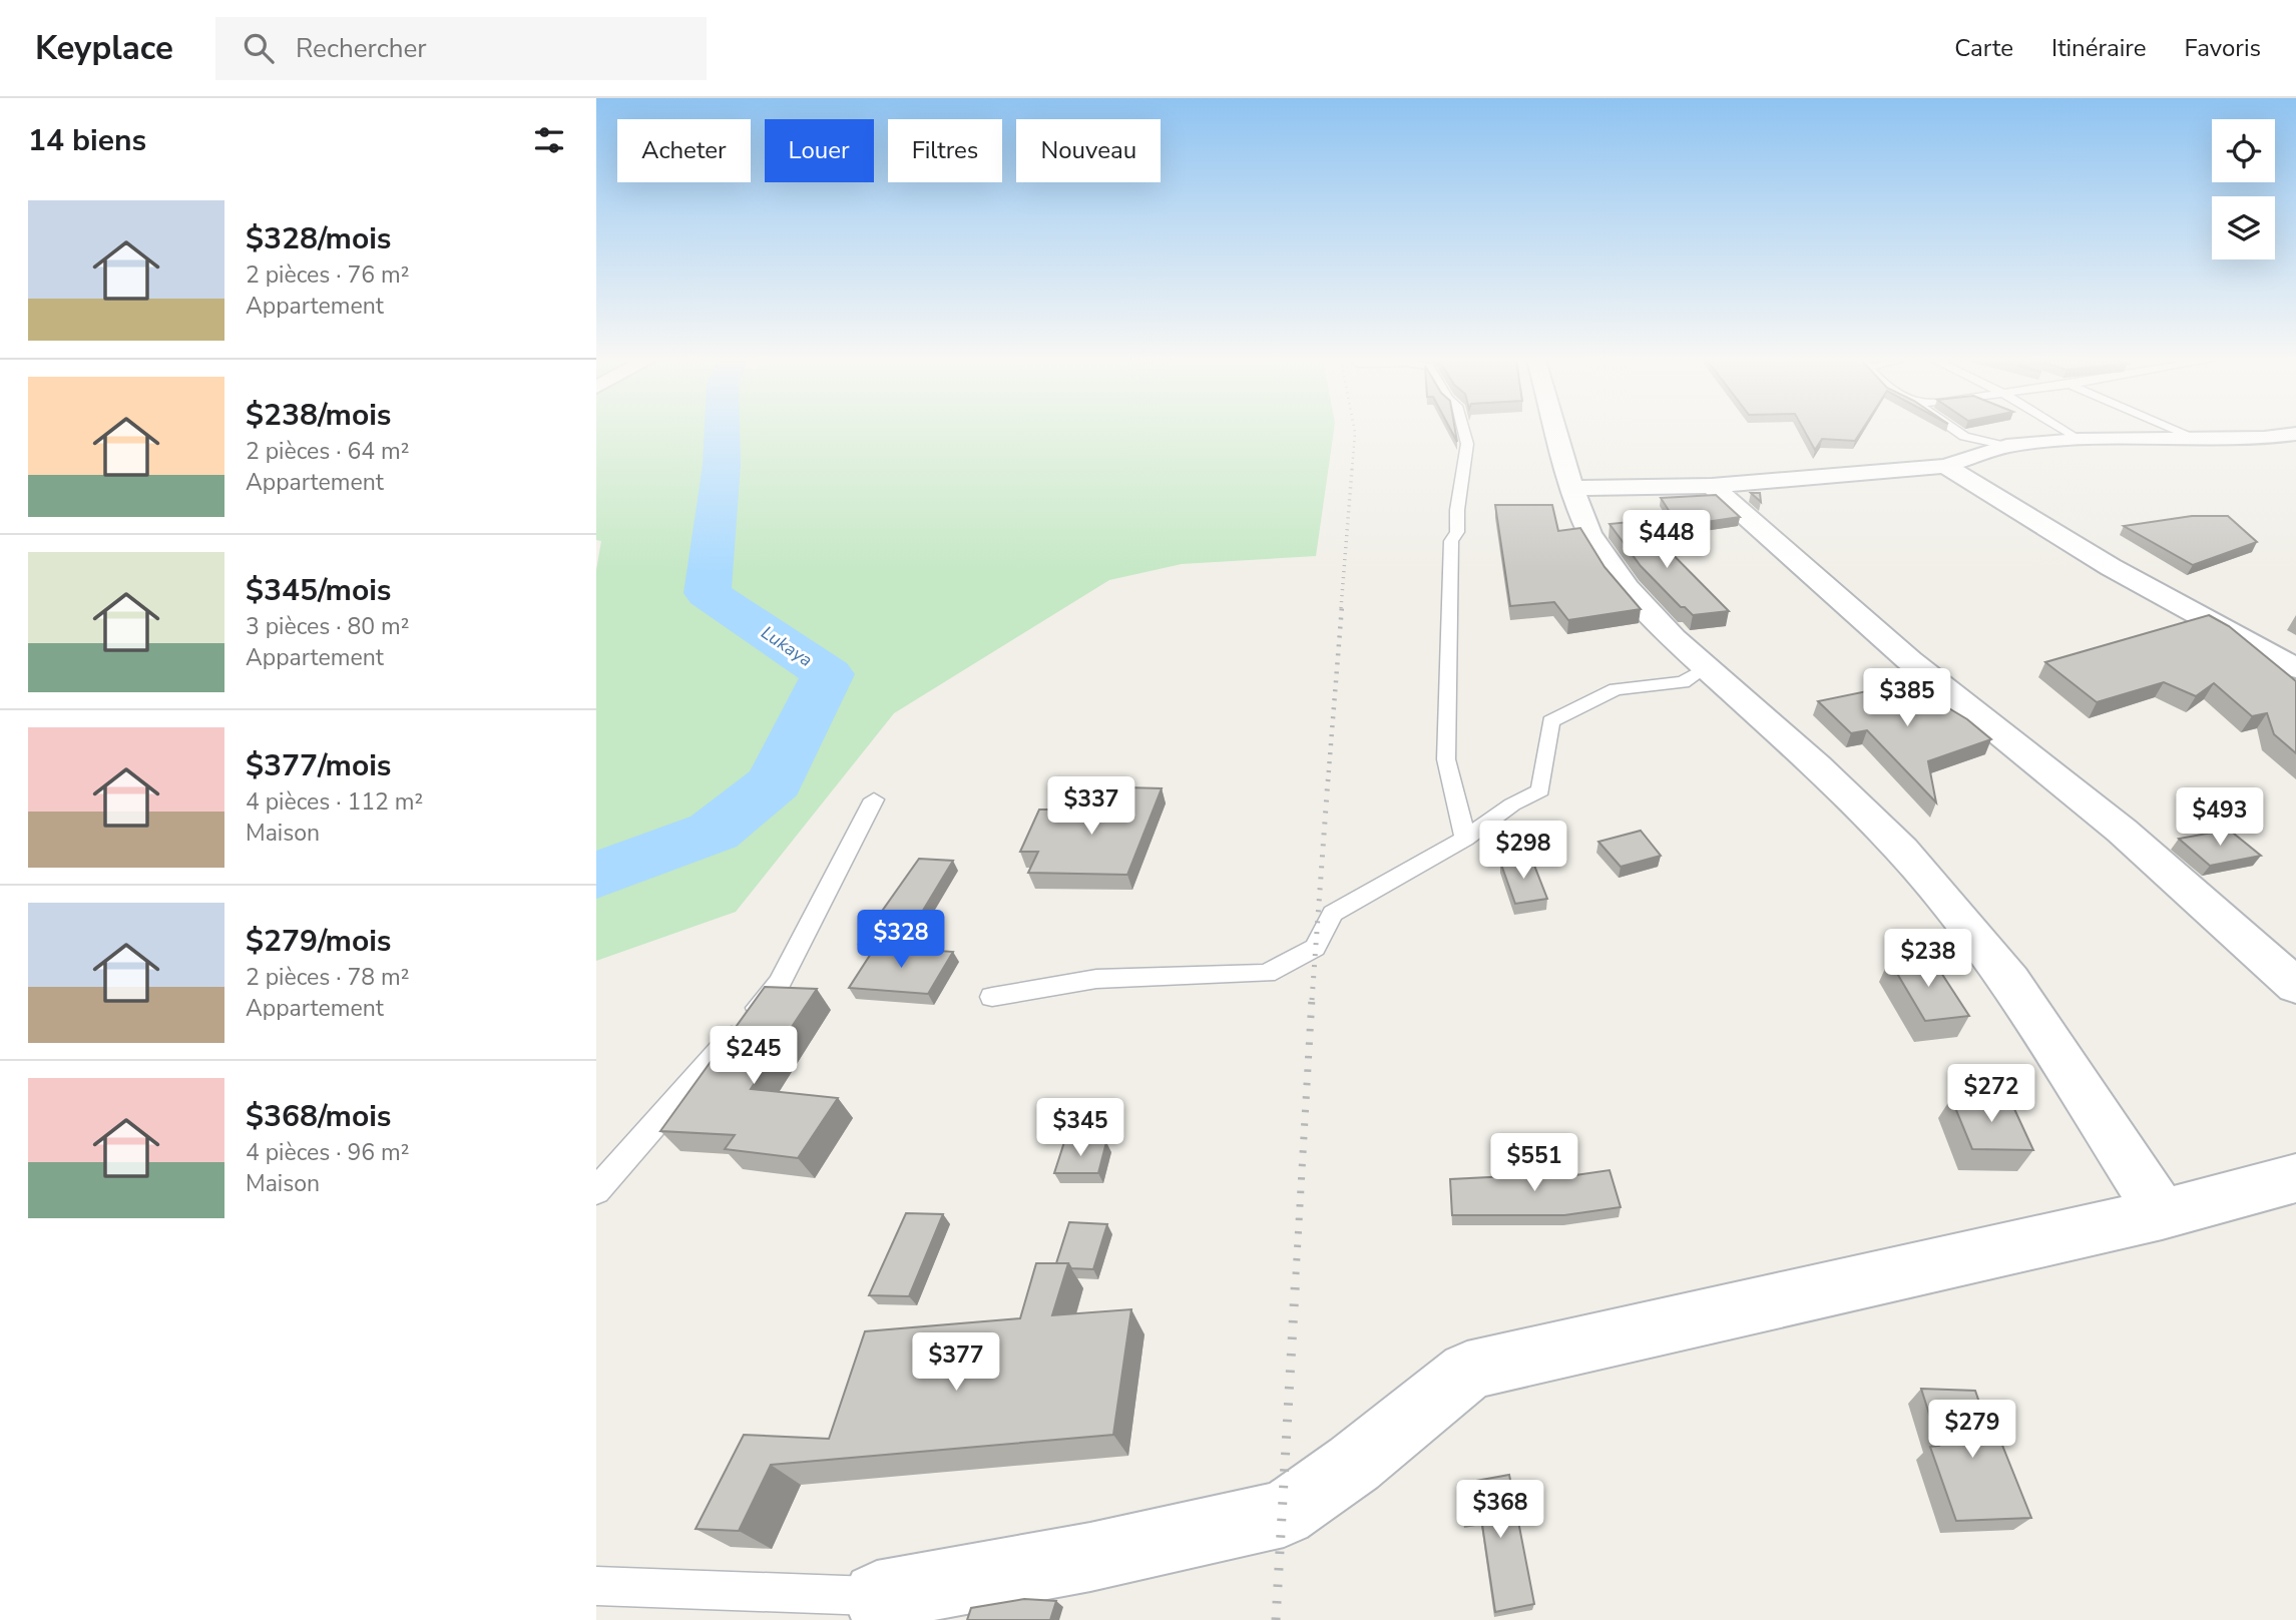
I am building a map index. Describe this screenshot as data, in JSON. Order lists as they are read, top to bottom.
{
  "water": ["Lukaya"],
  "page": {
    "header": "Keyplace",
    "search": "Rechercher",
    "nav": ["Carte", "Itinéraire", "Favoris"],
    "heading": "14 biens",
    "chip": [
      "Acheter",
      "Louer",
      "Filtres",
      "Nouveau"
    ],
    "list": [
      {
        "name": "$328/mois",
        "note": "2 pièces · 76 m² · Appartement"
      },
      {
        "name": "$238/mois",
        "note": "2 pièces · 64 m² · Appartement"
      },
      {
        "name": "$345/mois",
        "note": "3 pièces · 80 m² · Appartement"
      },
      {
        "name": "$377/mois",
        "note": "4 pièces · 112 m² · Maison"
      },
      {
        "name": "$279/mois",
        "note": "2 pièces · 78 m² · Appartement"
      },
      {
        "name": "$368/mois",
        "note": "4 pièces · 96 m² · Maison"
      }
    ],
    "price": [
      "$448",
      "$385",
      "$337",
      "$493",
      "$298",
      "$328",
      "$238",
      "$245",
      "$272",
      "$345",
      "$551",
      "$377",
      "$279",
      "$368"
    ]
  }
}
